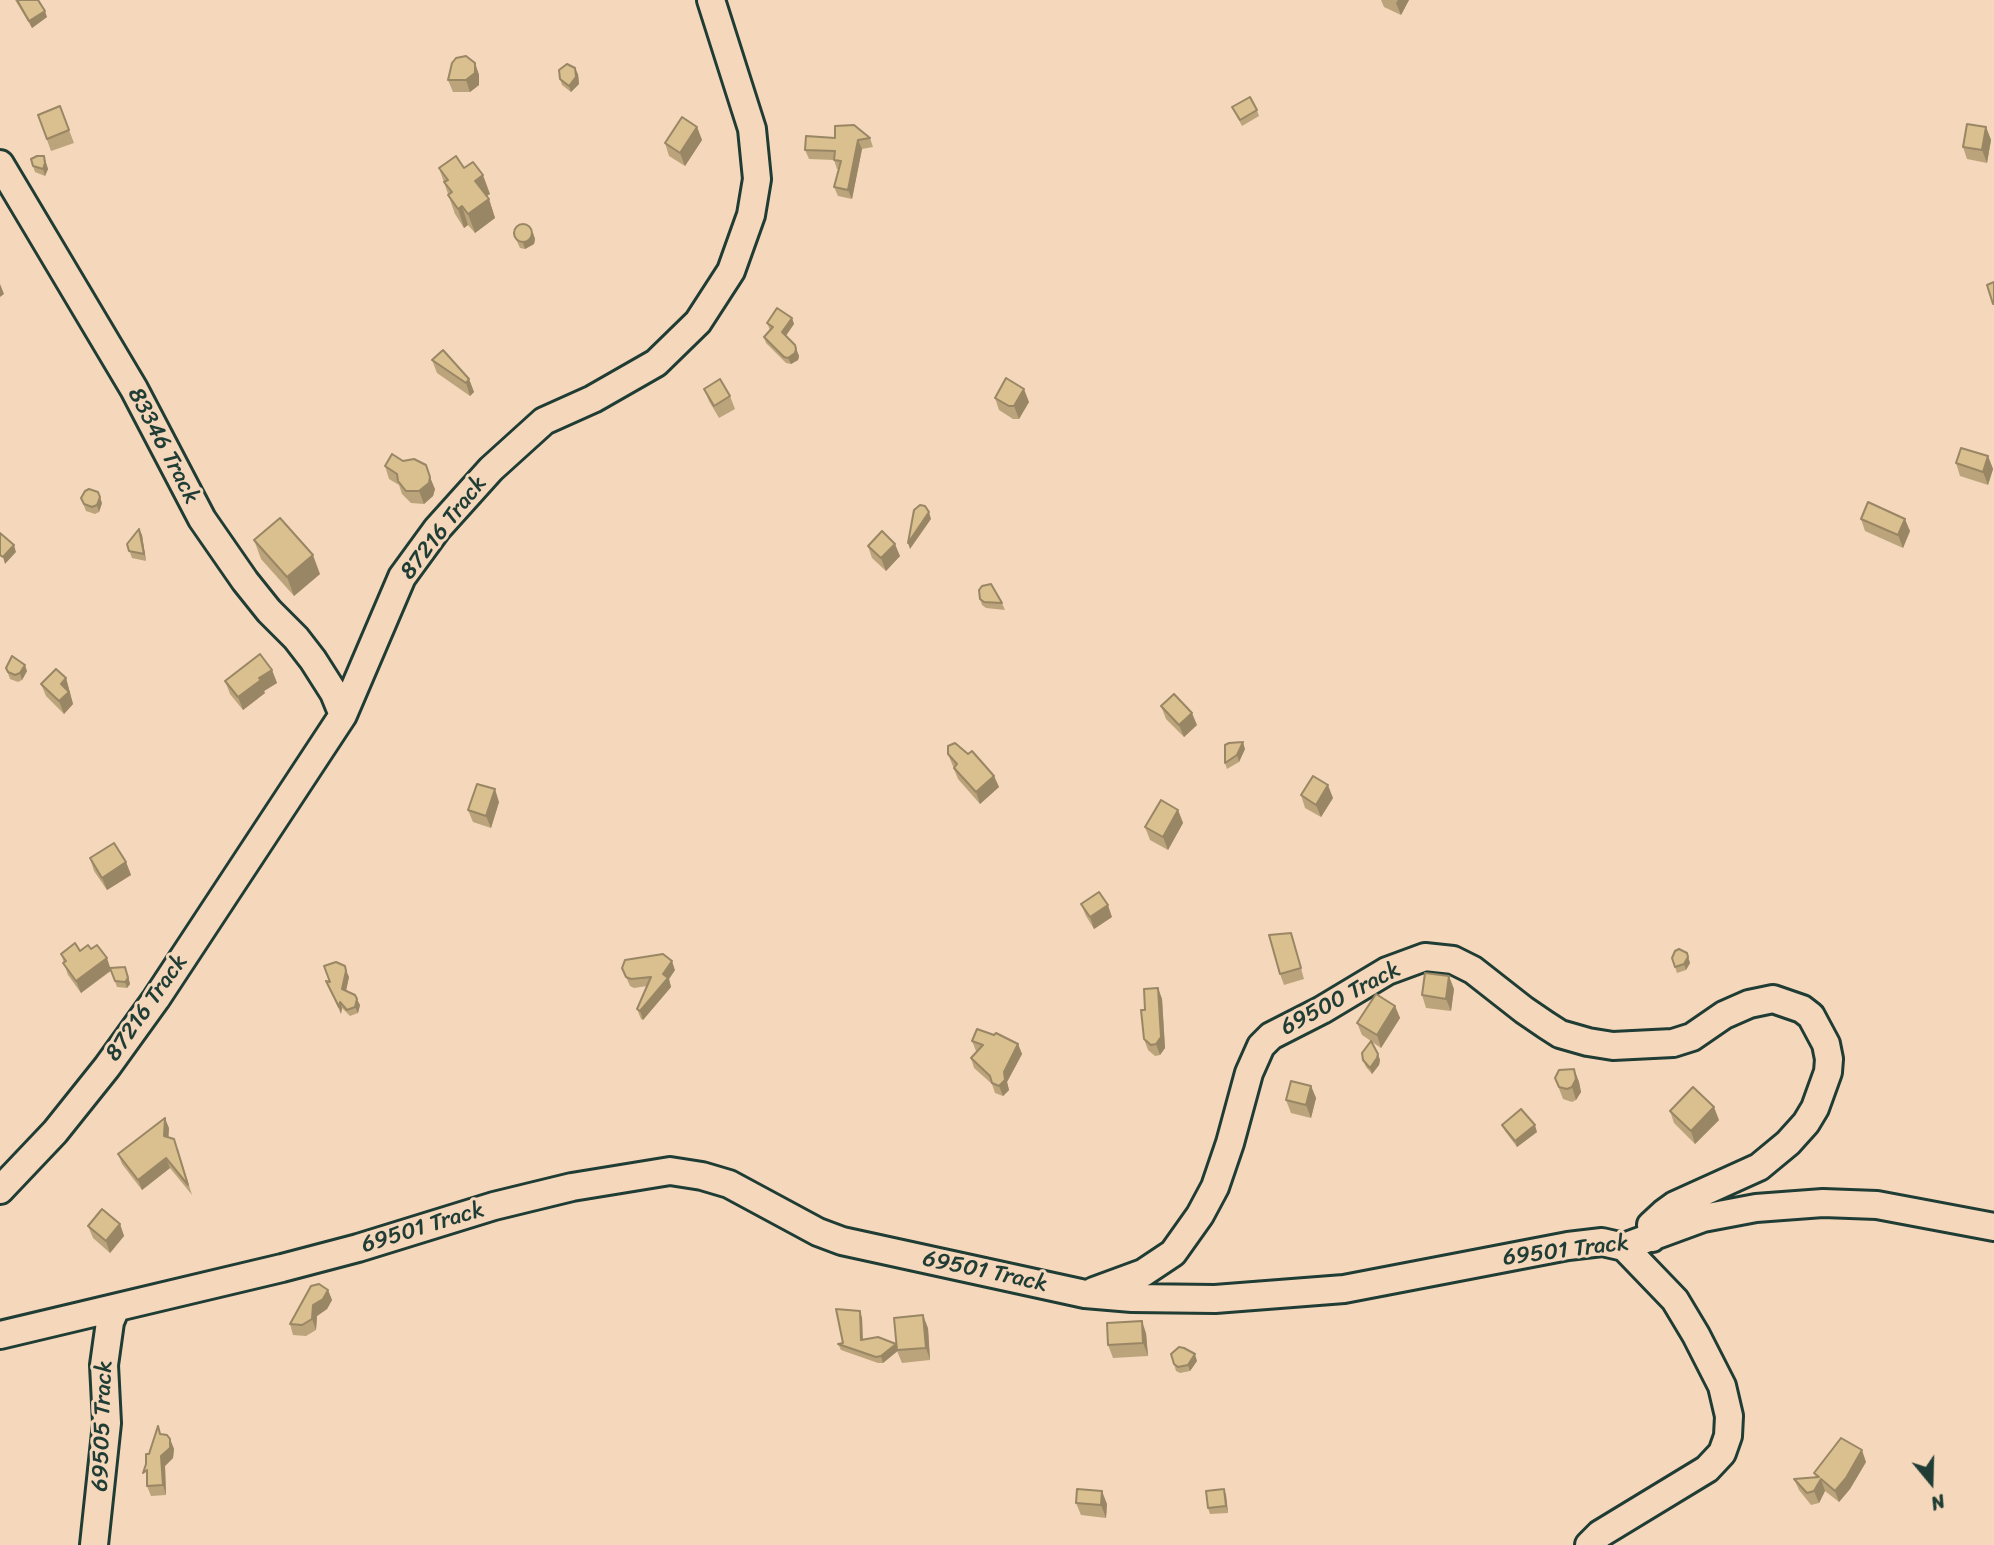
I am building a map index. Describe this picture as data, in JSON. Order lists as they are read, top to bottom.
{
  "streets": {
    "street": [
      "83346 Track",
      "87216 Track",
      "69500 Track",
      "69501 Track",
      "69505 Track"
    ]
  },
  "crossings": [
    ["83346 Track", "87216 Track"],
    ["69500 Track", "69501 Track"],
    ["69501 Track", "69505 Track"]
  ],
  "north": "bottom"
}
